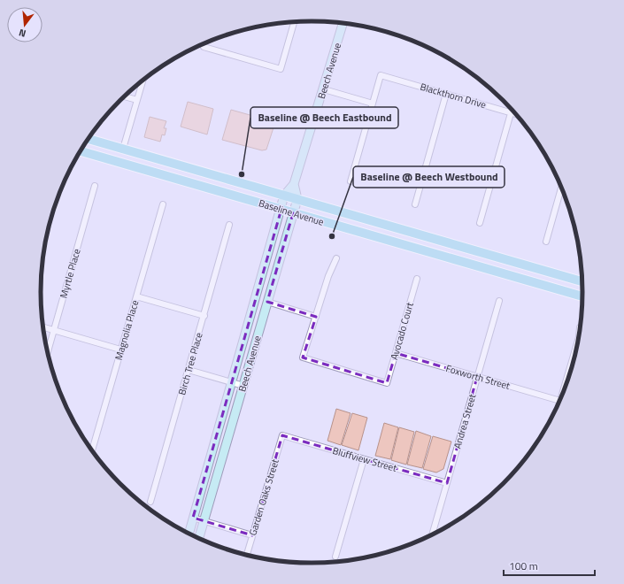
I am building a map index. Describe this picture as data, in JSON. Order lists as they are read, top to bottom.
{
  "streets": {
    "main road": ["Beech Avenue", "Baseline Avenue"],
    "street": [
      "Blackthorn Drive",
      "Myrtle Place",
      "Magnolia Place",
      "Avocado Court",
      "Birch Tree Place",
      "Foxworth Street",
      "Andrea Street",
      "Bluffview Street",
      "Garden Oaks Street"
    ]
  },
  "crossings": [
    ["Beech Avenue", "Baseline Avenue"],
    ["Avocado Court", "Foxworth Street"],
    ["Foxworth Street", "Andrea Street"],
    ["Andrea Street", "Bluffview Street"],
    ["Bluffview Street", "Garden Oaks Street"]
  ],
  "places": ["Baseline @ Beech Eastbound", "Baseline @ Beech Westbound"],
  "scale_bar": "100 m",
  "north": "bottom"
}
